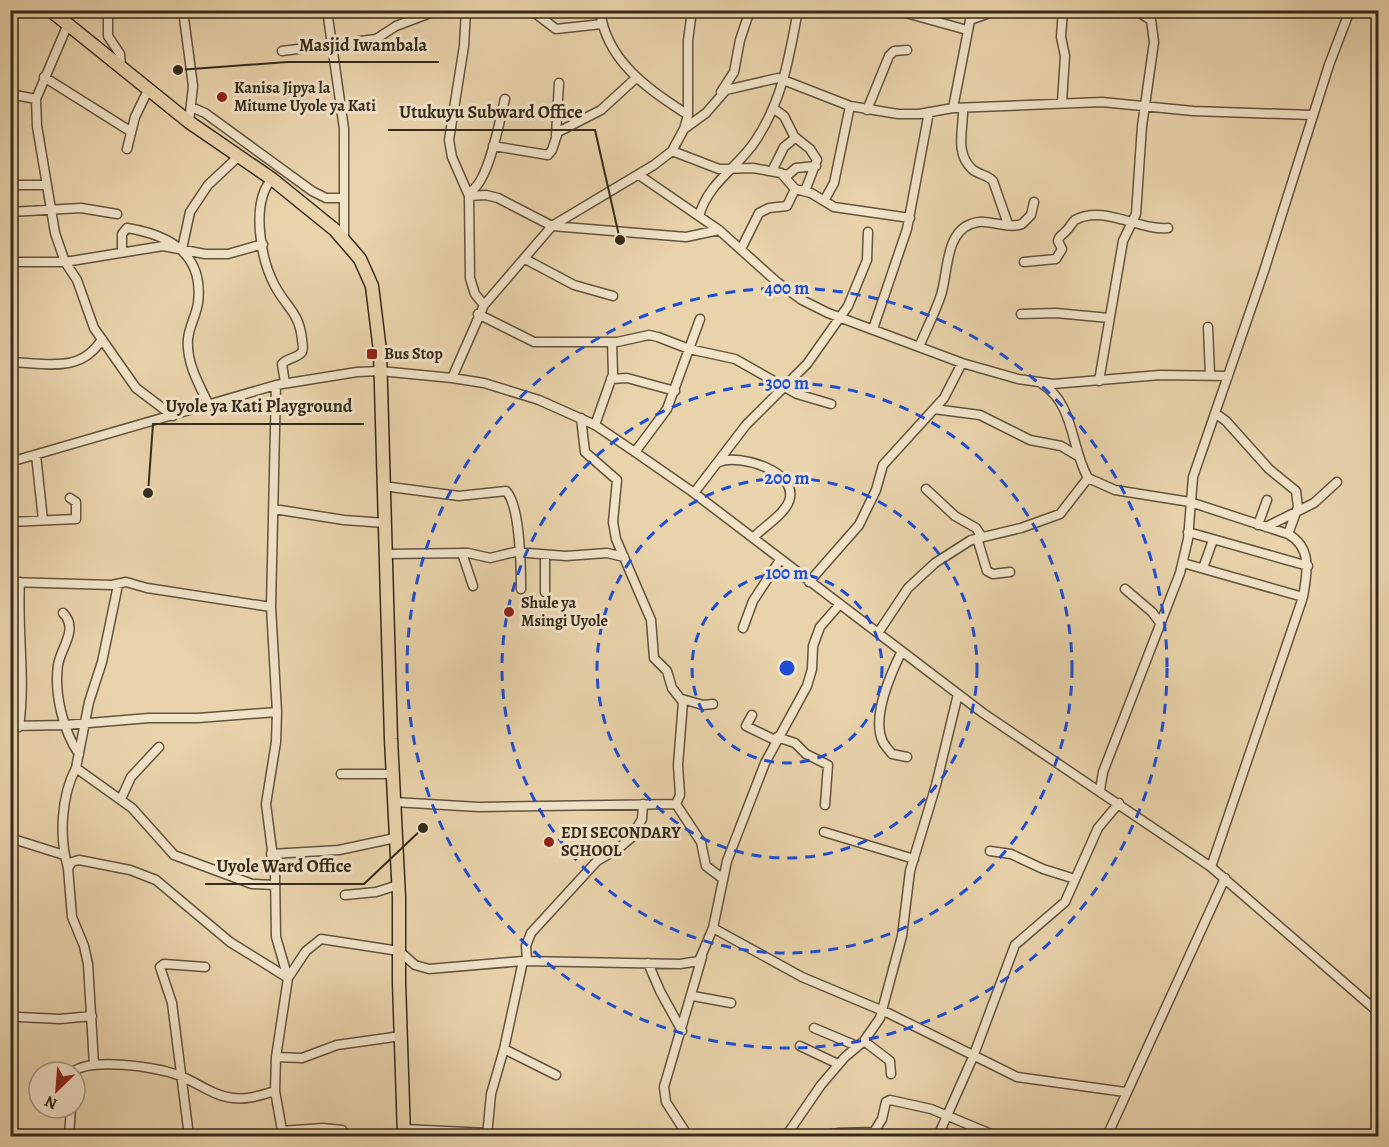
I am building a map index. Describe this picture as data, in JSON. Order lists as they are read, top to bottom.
{
  "places": {
    "other": [
      "Masjid Iwambala",
      "Kanisa Jipya la Mitume Uyole ya Kati",
      "Utukuyu Subward Office",
      "Uyole ya Kati Playground",
      "Shule ya Msingi Uyole",
      "Uyole Ward Office",
      "EDI SECONDARY SCHOOL"
    ],
    "transit": ["Bus Stop"]
  },
  "north": "bottom left",
  "rings": [
    "400 m",
    "300 m",
    "200 m",
    "100 m"
  ]
}
